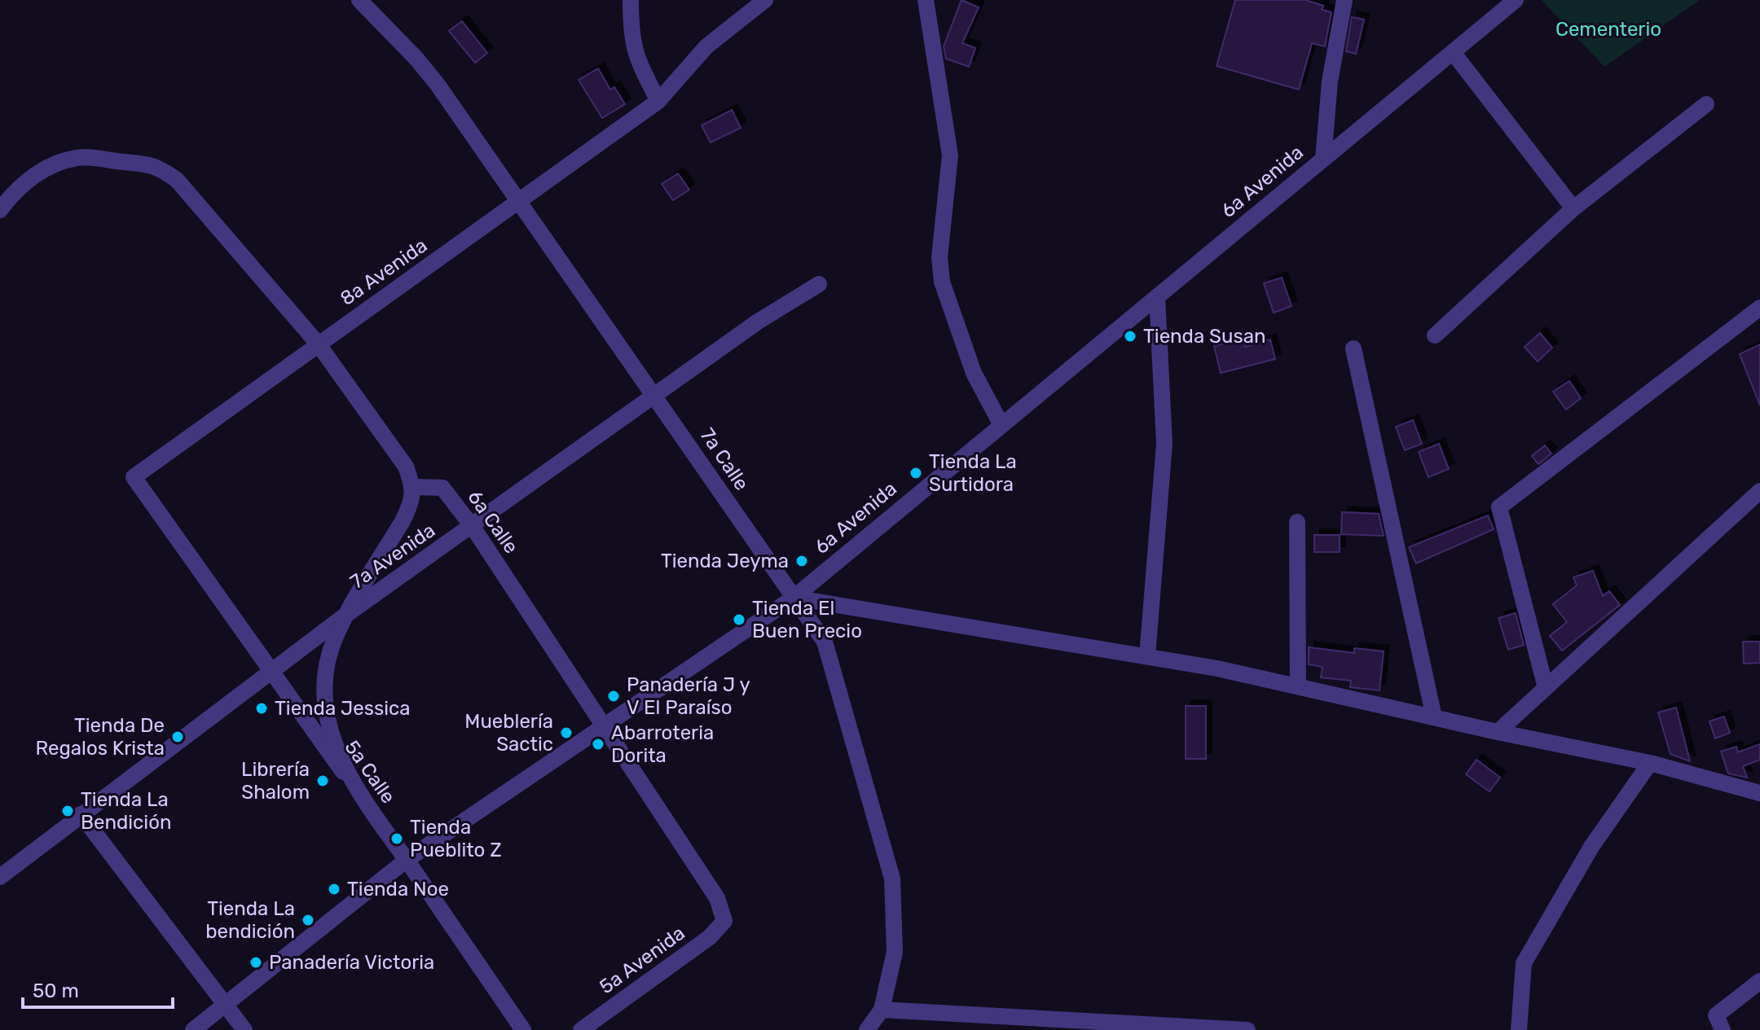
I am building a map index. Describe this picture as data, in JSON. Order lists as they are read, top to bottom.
{
  "streets": {
    "street": [
      "6a Avenida",
      "8a Avenida",
      "7a Calle",
      "6a Calle",
      "7a Avenida",
      "5a Calle",
      "5a Avenida"
    ]
  },
  "crossings": [
    ["6a Avenida", "7a Calle"],
    ["6a Avenida", "6a Calle"],
    ["6a Avenida", "5a Calle"],
    ["8a Avenida", "7a Calle"],
    ["8a Avenida", "5a Calle"],
    ["7a Calle", "7a Avenida"],
    ["6a Calle", "7a Avenida"],
    ["6a Calle", "5a Avenida"],
    ["7a Avenida", "5a Calle"]
  ],
  "parks": ["Cementerio"],
  "places": [
    "Tienda Susan",
    "Tienda La Surtidora",
    "Tienda Jeyma",
    "Tienda El Buen Precio",
    "Panadería J y V El Paraíso",
    "Tienda Jessica",
    "Mueblería Sactic",
    "Tienda De Regalos Krista",
    "Abarroteria Dorita",
    "Librería Shalom",
    "Tienda La Bendición",
    "Tienda Pueblito Z",
    "Tienda Noe",
    "Tienda La bendición",
    "Panadería Victoria"
  ],
  "scale_bar": "50 m"
}
